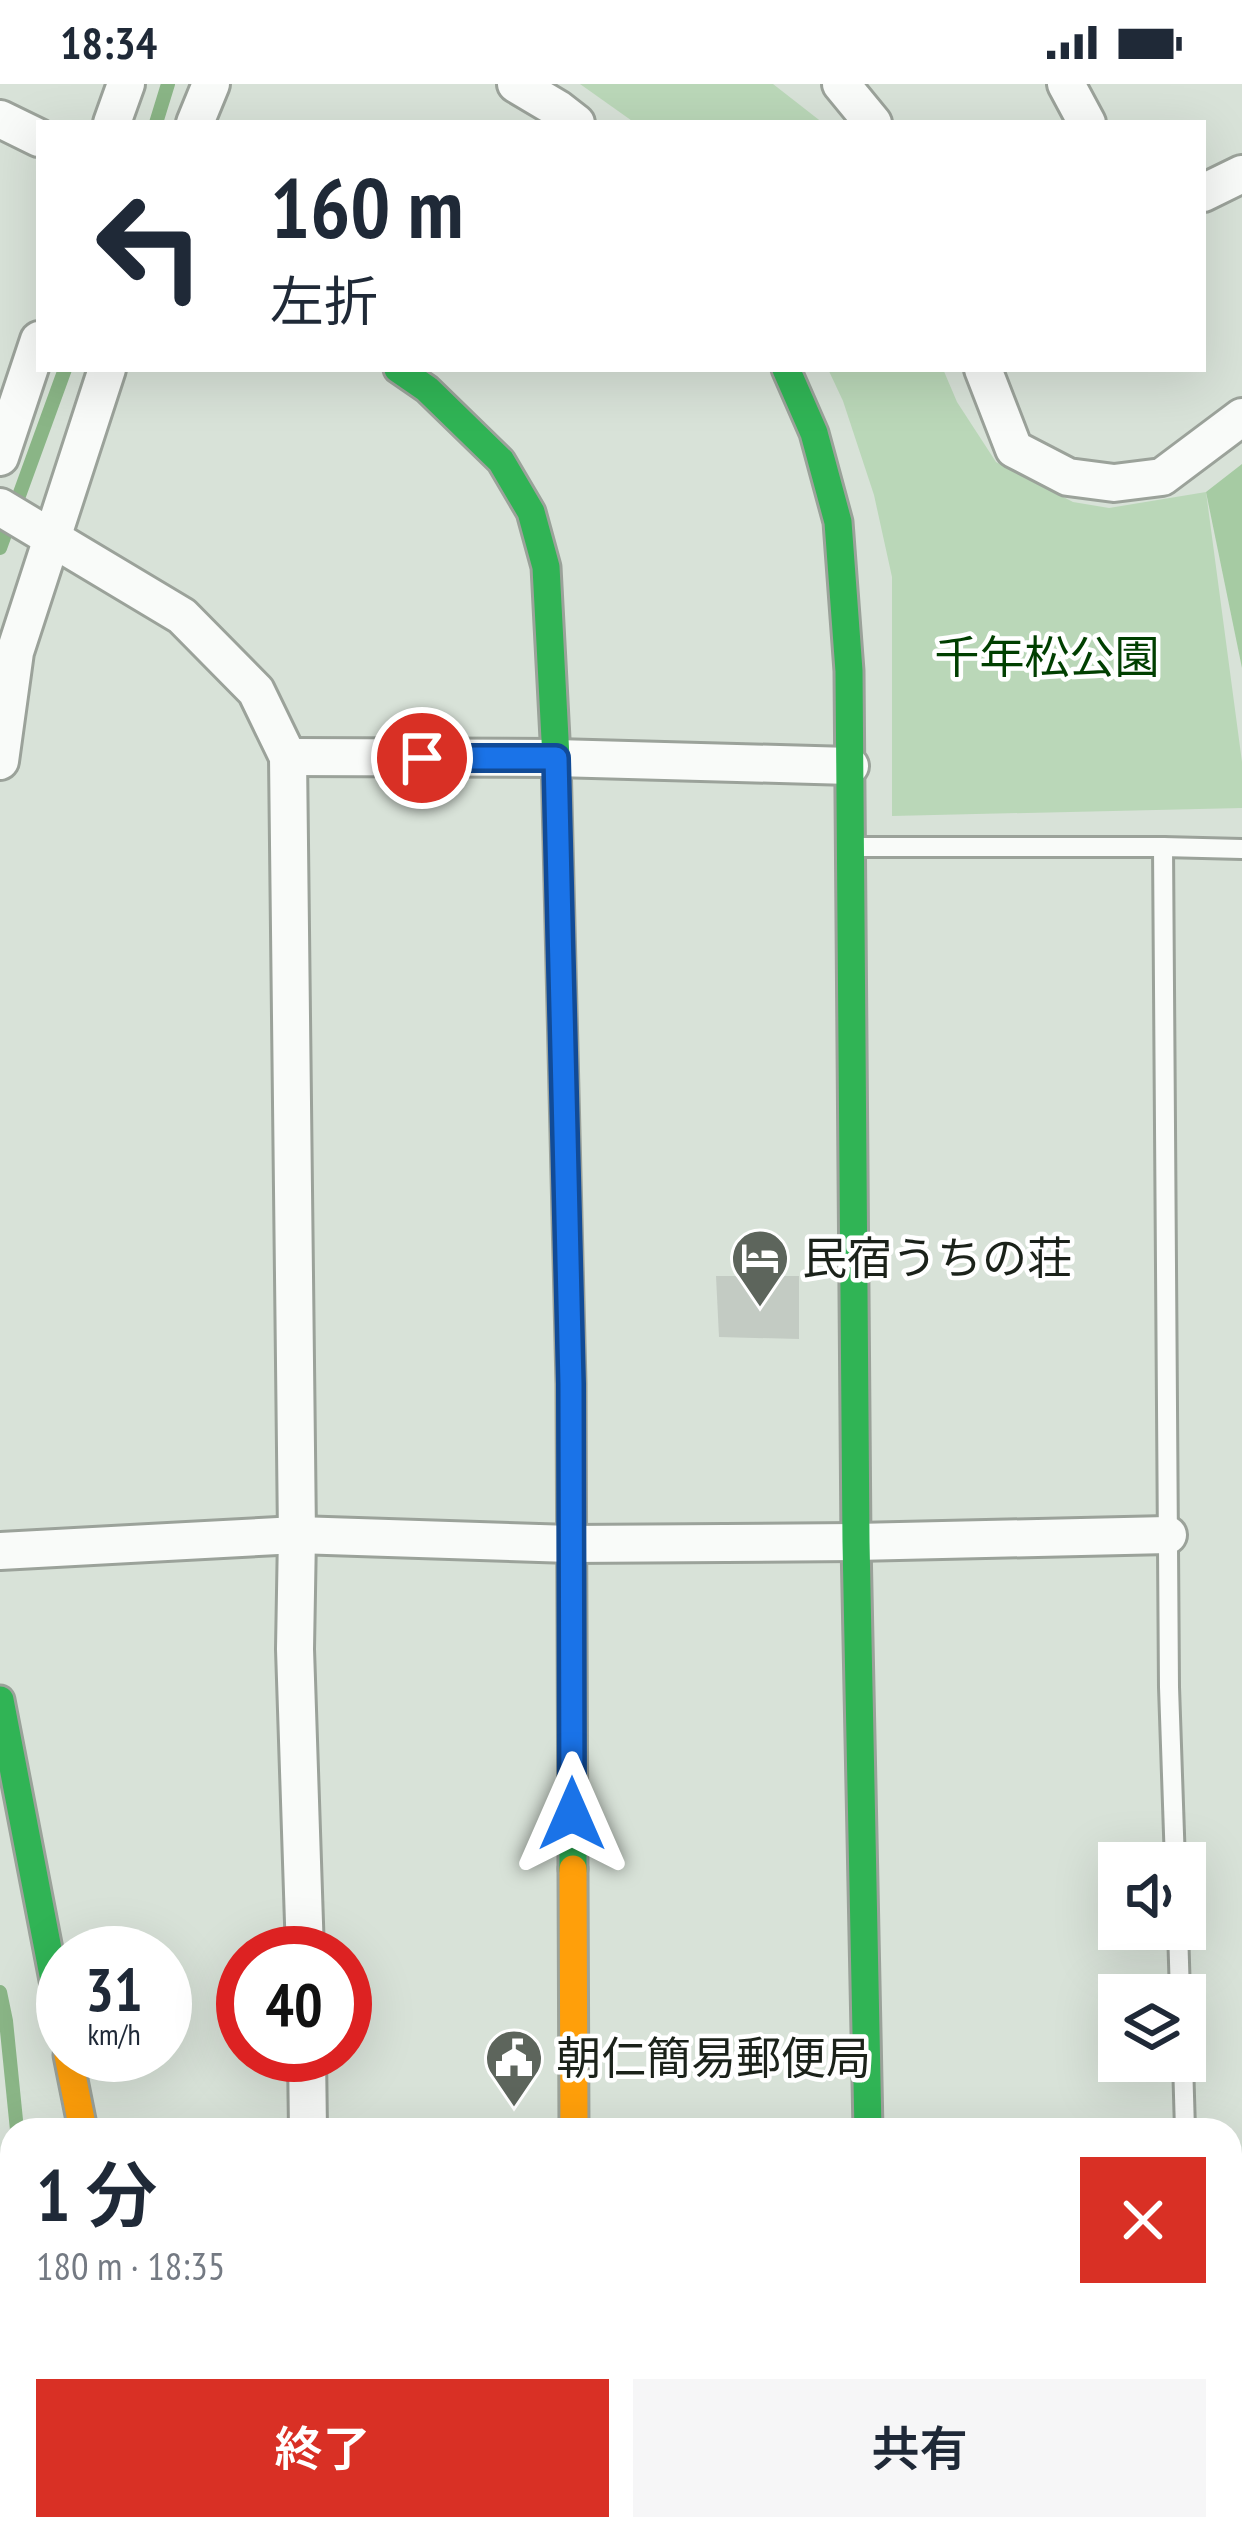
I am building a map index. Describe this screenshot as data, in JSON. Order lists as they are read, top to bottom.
{
  "parks": ["千年松公園"],
  "places": {
    "hotel": ["民宿うちの荘"],
    "public building": ["朝仁簡易郵便局"]
  },
  "page": {
    "status": "18:34",
    "turn": ["160 m", "左折"],
    "speed": "31 km/h",
    "limit": "40",
    "heading": ["1 分", "180 m · 18:35"],
    "buttons": ["終了", "共有"]
  }
}
